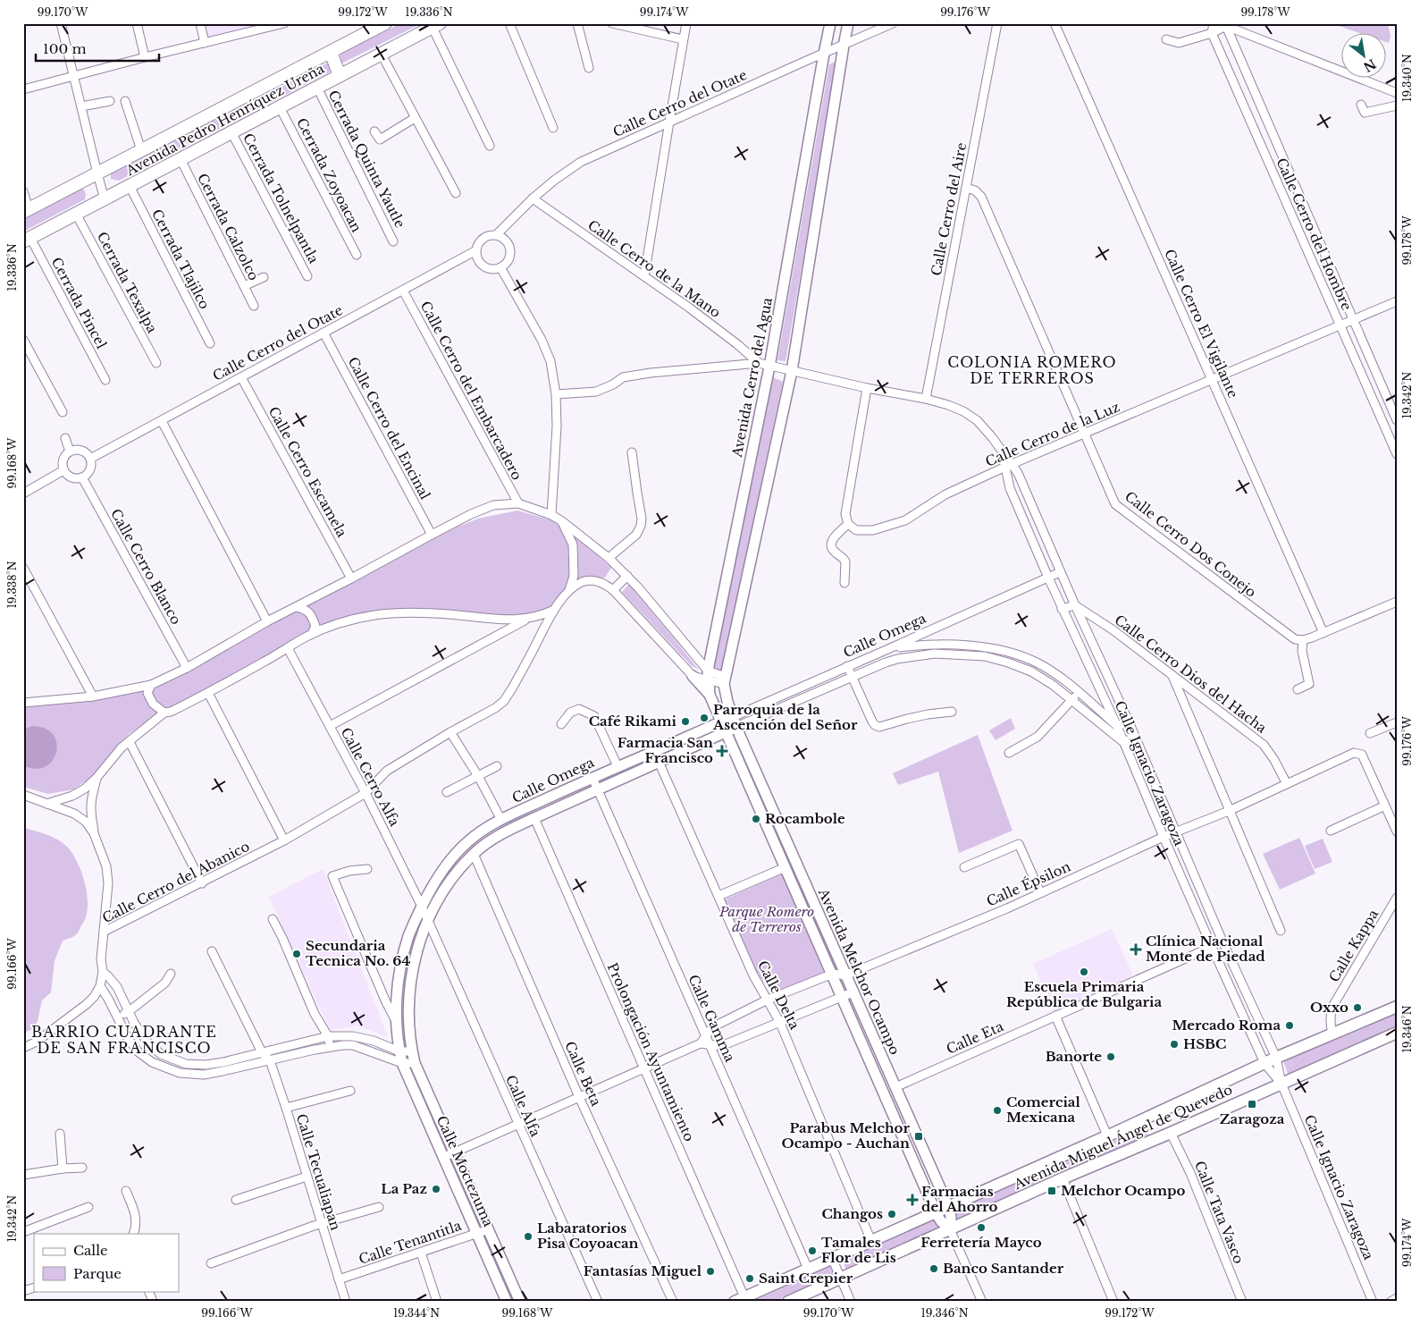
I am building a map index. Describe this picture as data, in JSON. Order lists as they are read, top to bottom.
{
  "streets": {
    "main road": ["Avenida Pedro Henríquez Ureña", "Avenida Miguel Ángel de Quevedo"],
    "street": [
      "Calle Cerro del Otate",
      "Cerrada Quinta Yautle",
      "Cerrada Zoyoacan",
      "Cerrada Tolnelpantla",
      "Calle Cerro del Aire",
      "Cerrada Calzolco",
      "Calle Cerro del Hombre",
      "Cerrada Tlajilco",
      "Calle Cerro de la Mano",
      "Cerrada Texalpa",
      "Cerrada Pincel",
      "Calle Cerro El Vigilante",
      "Avenida Cerro del Agua",
      "Calle Cerro del Embarcadero",
      "Calle Cerro del Encinal",
      "Calle Cerro de la Luz",
      "Calle Cerro Escamela",
      "Calle Cerro Dos Conejo",
      "Calle Cerro Blanco",
      "Calle Omega",
      "Calle Cerro Dios del Hacha",
      "Calle Ignacio Zaragoza",
      "Calle Cerro Alfa",
      "Calle Cerro del Abanico",
      "Calle Épsilon",
      "Calle Kappa",
      "Avenida Melchor Ocampo",
      "Calle Delta",
      "Calle Gamma",
      "Calle Eta",
      "Prolongación Ayuntamiento",
      "Calle Beta",
      "Calle Alfa",
      "Calle Moctezuma",
      "Calle Tecualiapan",
      "Calle Tata Vasco",
      "Calle Tenantitla"
    ]
  },
  "crossings": [
    ["Calle Cerro del Otate", "Calle Cerro de la Mano"],
    ["Calle Cerro del Otate", "Avenida Cerro del Agua"],
    ["Calle Cerro del Otate", "Calle Cerro del Embarcadero"],
    ["Calle Cerro del Otate", "Calle Cerro del Encinal"],
    ["Calle Cerro del Otate", "Calle Cerro Escamela"],
    ["Calle Cerro del Otate", "Calle Cerro Blanco"],
    ["Avenida Pedro Henríquez Ureña", "Cerrada Quinta Yautle"],
    ["Avenida Pedro Henríquez Ureña", "Cerrada Zoyoacan"],
    ["Avenida Pedro Henríquez Ureña", "Cerrada Tolnelpantla"],
    ["Avenida Pedro Henríquez Ureña", "Cerrada Calzolco"],
    ["Avenida Pedro Henríquez Ureña", "Cerrada Tlajilco"],
    ["Avenida Pedro Henríquez Ureña", "Cerrada Texalpa"],
    ["Avenida Pedro Henríquez Ureña", "Cerrada Pincel"],
    ["Calle Cerro del Aire", "Calle Cerro Dos Conejo"],
    ["Calle Cerro del Hombre", "Calle Cerro de la Luz"],
    ["Calle Cerro El Vigilante", "Calle Cerro de la Luz"],
    ["Avenida Cerro del Agua", "Calle Omega"],
    ["Avenida Cerro del Agua", "Avenida Melchor Ocampo"],
    ["Calle Cerro de la Luz", "Calle Cerro Dos Conejo"],
    ["Calle Cerro de la Luz", "Calle Ignacio Zaragoza"],
    ["Calle Omega", "Calle Ignacio Zaragoza"],
    ["Calle Omega", "Calle Cerro Alfa"],
    ["Calle Omega", "Avenida Melchor Ocampo"],
    ["Calle Omega", "Calle Delta"],
    ["Calle Omega", "Calle Gamma"],
    ["Calle Omega", "Prolongación Ayuntamiento"],
    ["Calle Omega", "Calle Beta"],
    ["Calle Omega", "Calle Alfa"],
    ["Calle Omega", "Calle Moctezuma"],
    ["Calle Cerro Dios del Hacha", "Calle Ignacio Zaragoza"],
    ["Calle Cerro Dios del Hacha", "Calle Épsilon"],
    ["Calle Ignacio Zaragoza", "Calle Épsilon"],
    ["Calle Ignacio Zaragoza", "Calle Eta"],
    ["Calle Ignacio Zaragoza", "Avenida Miguel Ángel de Quevedo"],
    ["Calle Cerro Alfa", "Calle Cerro del Abanico"],
    ["Calle Cerro Alfa", "Calle Alfa"],
    ["Calle Épsilon", "Avenida Melchor Ocampo"],
    ["Calle Kappa", "Avenida Miguel Ángel de Quevedo"],
    ["Avenida Melchor Ocampo", "Calle Eta"],
    ["Avenida Melchor Ocampo", "Avenida Miguel Ángel de Quevedo"],
    ["Calle Delta", "Avenida Miguel Ángel de Quevedo"],
    ["Calle Gamma", "Avenida Miguel Ángel de Quevedo"],
    ["Prolongación Ayuntamiento", "Avenida Miguel Ángel de Quevedo"],
    ["Avenida Miguel Ángel de Quevedo", "Calle Tata Vasco"],
    ["Calle Moctezuma", "Calle Tenantitla"],
    ["Calle Tecualiapan", "Calle Tenantitla"]
  ],
  "districts": ["COLONIA ROMERO DE TERREROS", "BARRIO CUADRANTE DE SAN FRANCISCO"],
  "parks": ["Parque Romero de Terreros"],
  "places": {
    "other": [
      "Parroquia de la Ascención del Señor",
      "Café Rikami",
      "Rocambole",
      "Secundaria Tecnica No. 64",
      "Escuela Primaria República de Bulgaria",
      "Oxxo",
      "Mercado Roma",
      "HSBC",
      "Banorte",
      "Comercial Mexicana",
      "La Paz",
      "Changos",
      "Ferretería Mayco",
      "Labaratorios Pisa Coyoacan",
      "Tamales Flor de Lis",
      "Banco Santander",
      "Fantasías Miguel",
      "Saint Crepier"
    ],
    "health": ["Farmacia San Francisco", "Clínica Nacional Monte de Piedad", "Farmacias del Ahorro"],
    "transit": ["Zaragoza", "Parabus Melchor Ocampo - Auchan", "Melchor Ocampo"]
  },
  "legend": ["Calle", "Parque"],
  "scale_bar": "100 m",
  "north": "bottom right",
  "coordinates": [
    "99.170°W",
    "99.172°W",
    "19.336°N",
    "99.174°W",
    "99.176°W",
    "99.178°W",
    "19.340°N",
    "19.342°N",
    "99.168°W",
    "19.338°N",
    "99.166°W",
    "19.346°N",
    "19.344°N"
  ]
}
